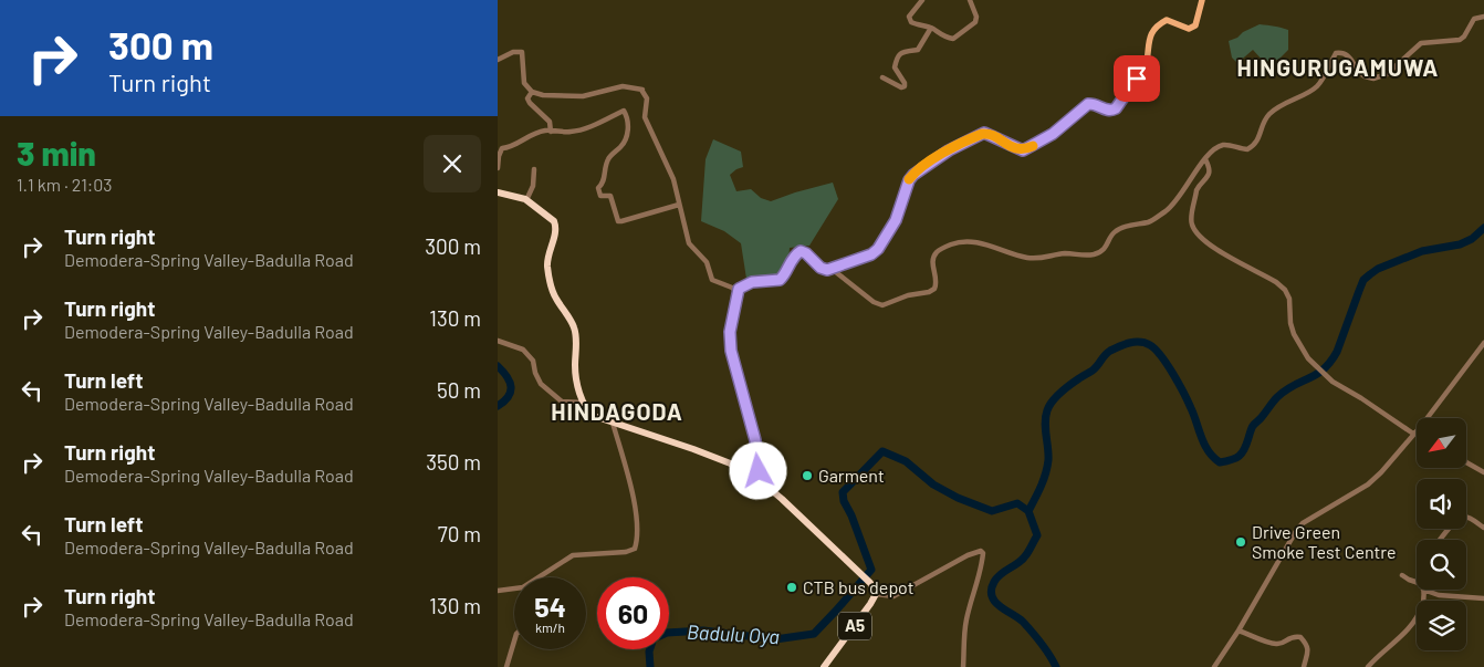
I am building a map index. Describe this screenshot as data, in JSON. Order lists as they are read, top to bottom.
{
  "streets": {
    "highway": ["A5"]
  },
  "districts": ["HINGURUGAMUWA", "HINDAGODA"],
  "water": ["Badulu Oya"],
  "places": ["Garment", "Drive Green Smoke Test Centre", "CTB bus depot"],
  "north": "bottom left",
  "page": {
    "turn": ["300 m", "Turn right"],
    "heading": ["3 min", "1.1 km · 21:03"],
    "list": [
      {
        "name": "Turn right",
        "note": "Demodera-Spring Valley-Badulla Road",
        "value": "300 m"
      },
      {
        "name": "Turn right",
        "note": "Demodera-Spring Valley-Badulla Road",
        "value": "130 m"
      },
      {
        "name": "Turn left",
        "note": "Demodera-Spring Valley-Badulla Road",
        "value": "50 m"
      },
      {
        "name": "Turn right",
        "note": "Demodera-Spring Valley-Badulla Road",
        "value": "350 m"
      },
      {
        "name": "Turn left",
        "note": "Demodera-Spring Valley-Badulla Road",
        "value": "70 m"
      },
      {
        "name": "Turn right",
        "note": "Demodera-Spring Valley-Badulla Road",
        "value": "130 m"
      }
    ],
    "speed": "54 km/h",
    "limit": "60"
  }
}
